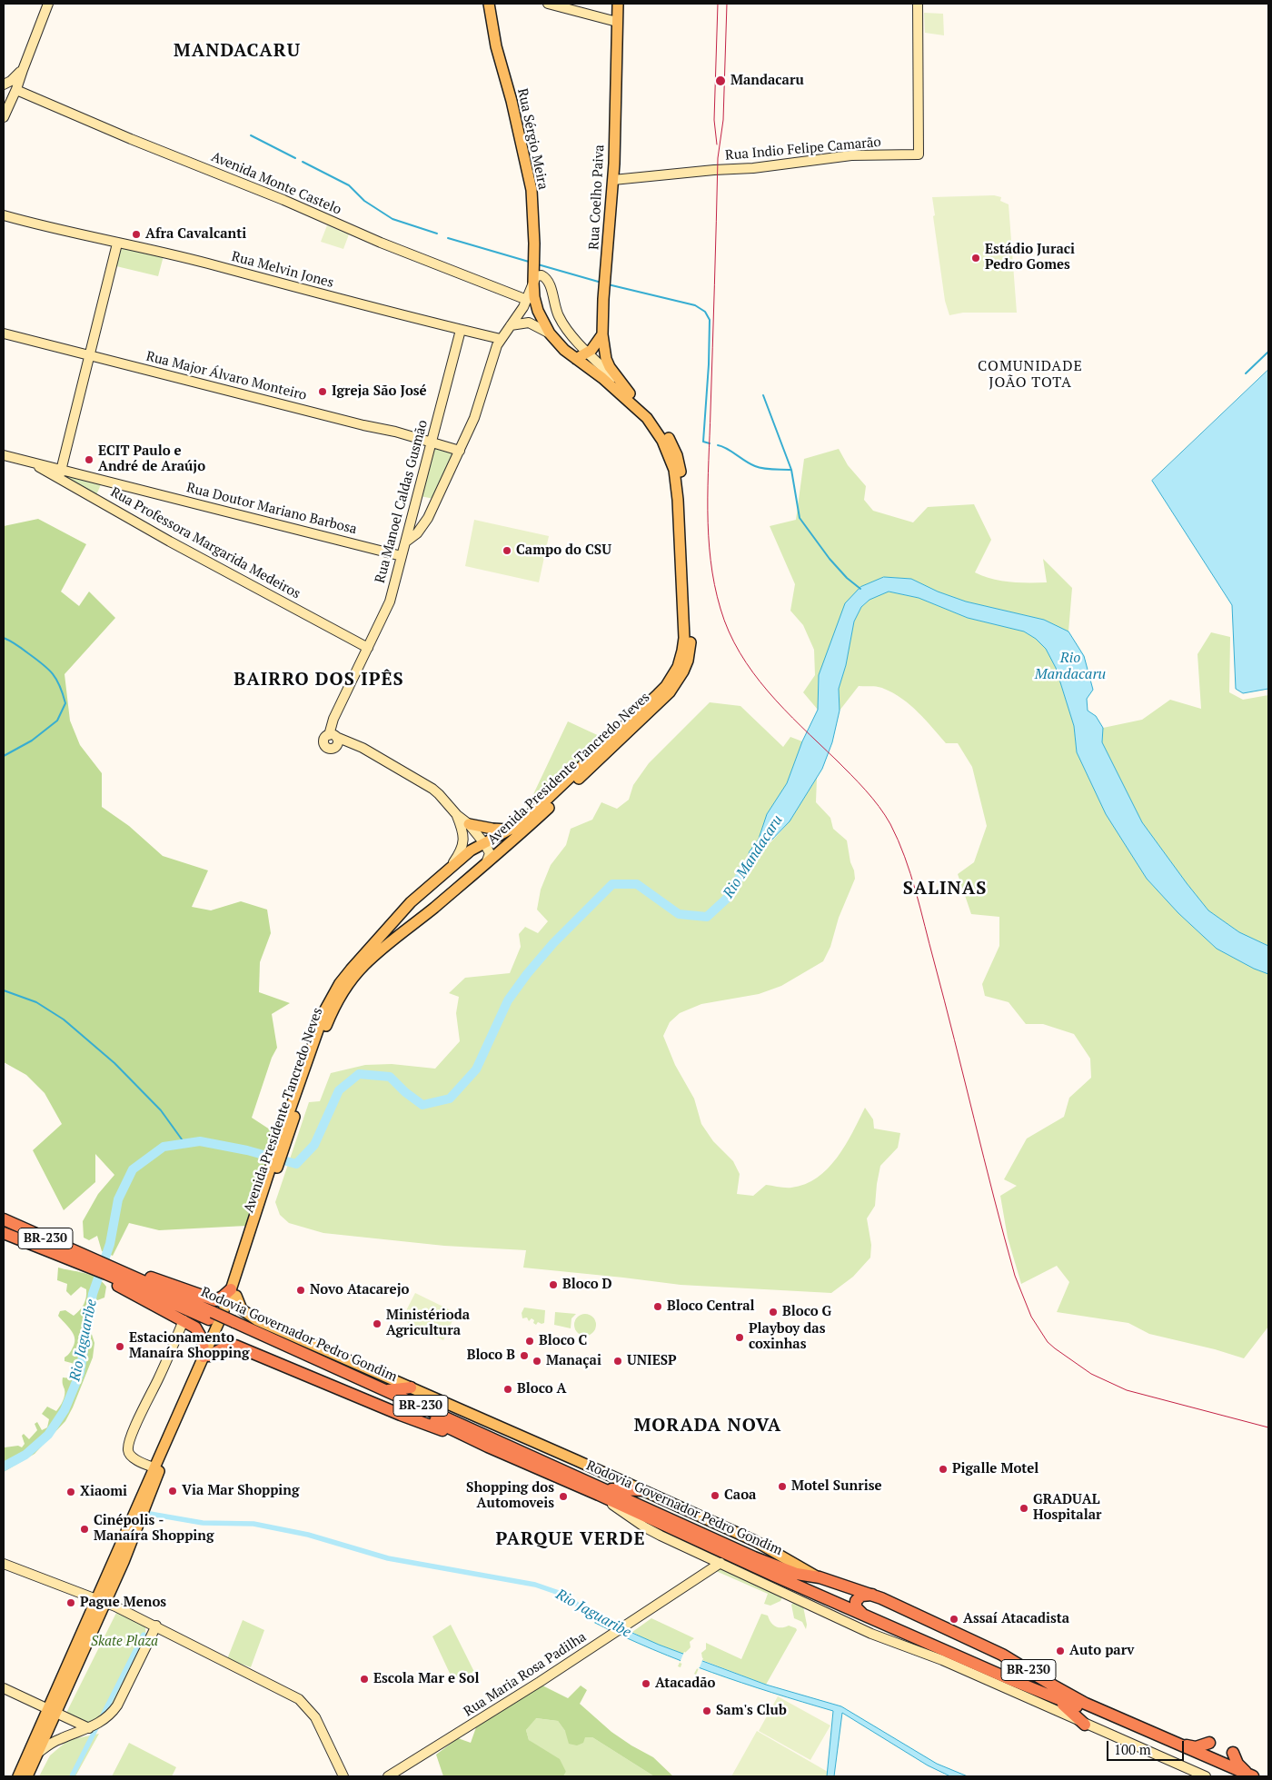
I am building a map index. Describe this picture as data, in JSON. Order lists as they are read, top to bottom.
{
  "streets": {
    "highway": ["BR-230", "Rodovia Governador Pedro Gondim"],
    "main road": [
      "Rua Sérgio Meira",
      "Rua Indio Felipe Camarão",
      "Avenida Monte Castelo",
      "Rua Coelho Paiva",
      "Rua Melvin Jones",
      "Rua Major Álvaro Monteiro",
      "Rua Manoel Caldas Gusmão",
      "Rua Doutor Mariano Barbosa",
      "Rua Professora Margarida Medeiros",
      "Avenida Presidente Tancredo Neves",
      "Rua Maria Rosa Padilha"
    ]
  },
  "crossings": [
    ["Rua Sérgio Meira", "Avenida Presidente Tancredo Neves"],
    ["Rua Indio Felipe Camarão", "Rua Coelho Paiva"],
    ["Rua Coelho Paiva", "Avenida Presidente Tancredo Neves"],
    ["Rua Melvin Jones", "Rua Manoel Caldas Gusmão"],
    ["Rua Major Álvaro Monteiro", "Rua Manoel Caldas Gusmão"],
    ["Rua Manoel Caldas Gusmão", "Rua Doutor Mariano Barbosa"],
    ["Rua Manoel Caldas Gusmão", "Rua Professora Margarida Medeiros"],
    ["Rua Doutor Mariano Barbosa", "Rua Professora Margarida Medeiros"],
    ["Avenida Presidente Tancredo Neves", "Rodovia Governador Pedro Gondim"]
  ],
  "districts": [
    "MANDACARU",
    "COMUNIDADE JOÃO TOTA",
    "BAIRRO DOS IPÊS",
    "SALINAS",
    "MORADA NOVA",
    "PARQUE VERDE"
  ],
  "water": ["Rio Mandacaru", "Rio Jaguaribe"],
  "parks": ["Skate Plaza"],
  "places": [
    "Mandacaru",
    "Afra Cavalcanti",
    "Estádio Juraci Pedro Gomes",
    "Igreja São José",
    "ECIT Paulo e André de Araújo",
    "Campo do CSU",
    "Bloco D",
    "Novo Atacarejo",
    "Bloco Central",
    "Bloco G",
    "Ministérioda Agricultura",
    "Playboy das coxinhas",
    "Bloco C",
    "Estacionamento Manaíra Shopping",
    "Bloco B",
    "Manaçai",
    "UNIESP",
    "Bloco A",
    "Pigalle Motel",
    "Motel Sunrise",
    "Via Mar Shopping",
    "Xiaomi",
    "Caoa",
    "Shopping dos Automoveis",
    "GRADUAL Hospitalar",
    "Cinépolis - Manaíra Shopping",
    "Pague Menos",
    "Assaí Atacadista",
    "Auto parv",
    "Escola Mar e Sol",
    "Atacadão",
    "Sam's Club"
  ],
  "scale_bar": "100 m"
}
